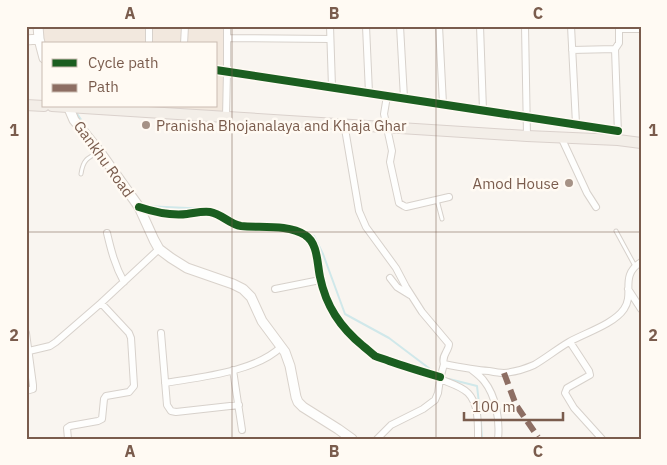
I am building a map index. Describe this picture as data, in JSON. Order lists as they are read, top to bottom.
{
  "streets": {
    "main road": ["Gankhu Road"]
  },
  "places": ["Pranisha Bhojanalaya and Khaja Ghar", "Amod House"],
  "legend": ["Cycle path", "Path"],
  "scale_bar": "100 m",
  "grid": {
    "columns": ["A", "B", "C"],
    "rows": ["1", "2"]
  }
}
